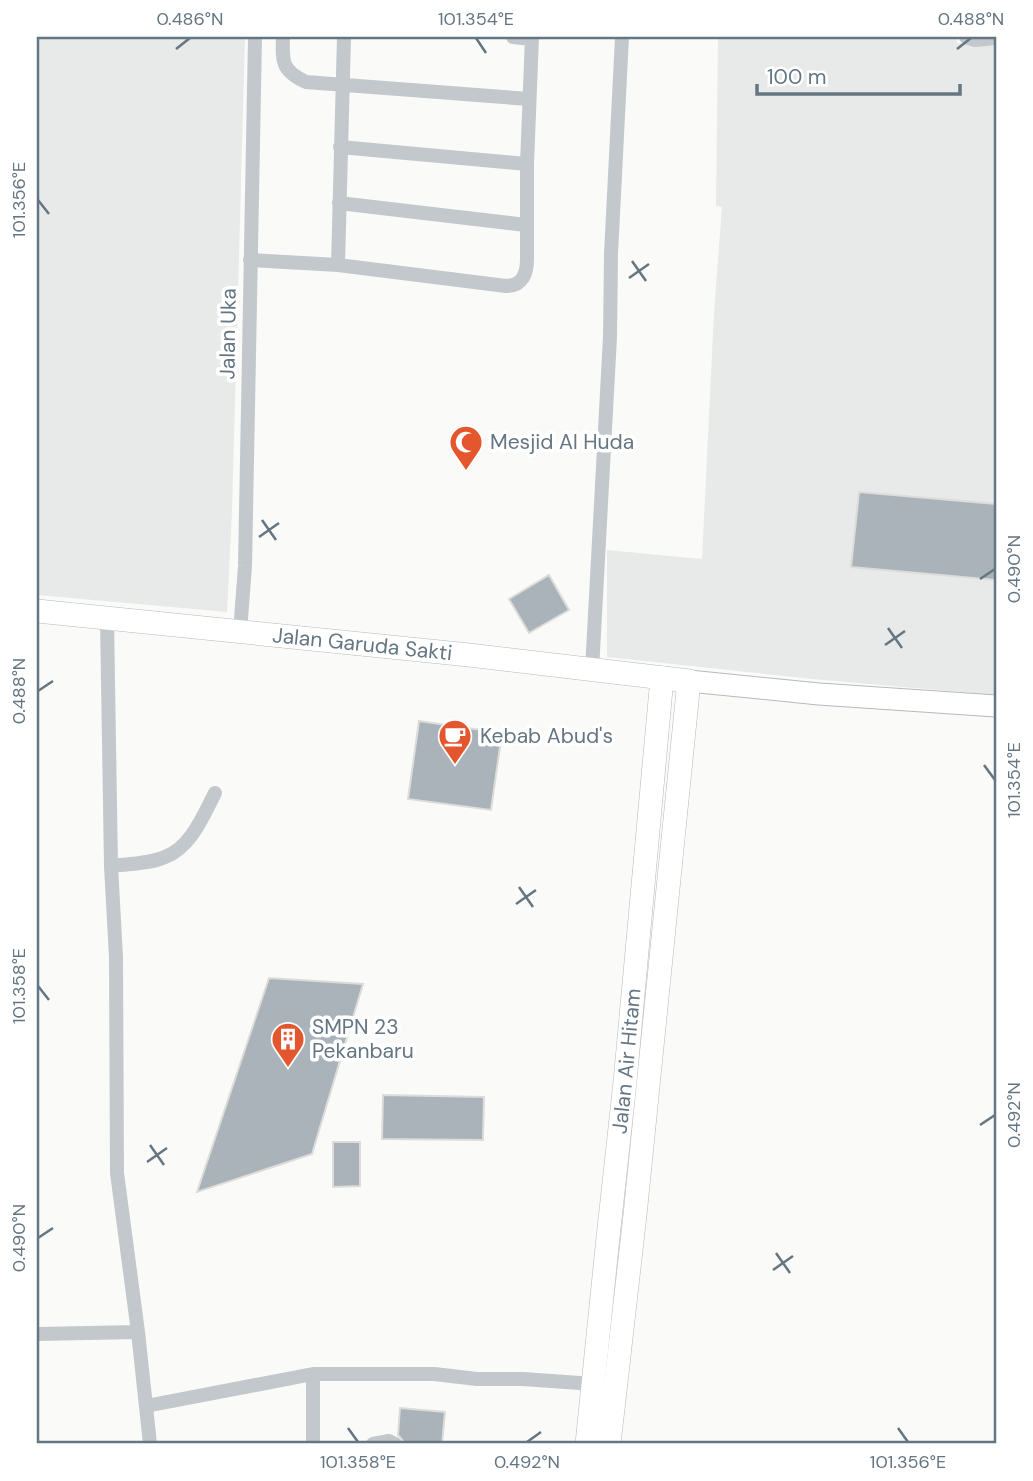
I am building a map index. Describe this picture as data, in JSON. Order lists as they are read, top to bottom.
{
  "streets": {
    "highway": ["Jalan Garuda Sakti", "Jalan Air Hitam"],
    "street": ["Jalan Uka"]
  },
  "crossings": [
    ["Jalan Uka", "Jalan Garuda Sakti"],
    ["Jalan Garuda Sakti", "Jalan Air Hitam"]
  ],
  "places": {
    "mosque": ["Mesjid Al Huda"],
    "cafe": ["Kebab Abud's"],
    "building": ["SMPN 23 Pekanbaru"]
  },
  "scale_bar": "100 m",
  "coordinates": [
    "0.486°N",
    "101.354°E",
    "0.488°N",
    "101.356°E",
    "0.490°N",
    "101.358°E",
    "0.492°N"
  ]
}
